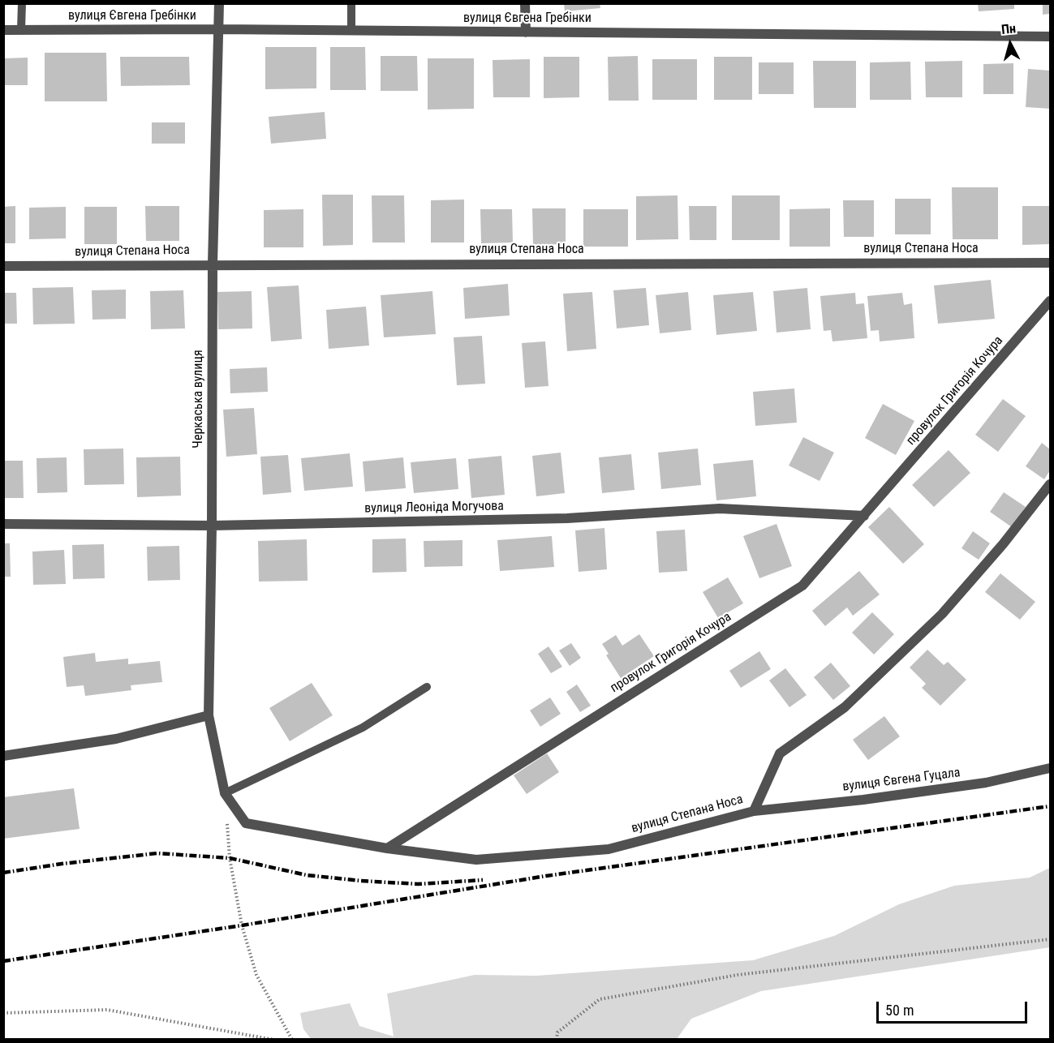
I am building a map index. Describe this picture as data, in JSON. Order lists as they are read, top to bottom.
{
  "streets": {
    "street": [
      "вулиця Євгена Гребінки",
      "вулиця Степана Носа",
      "провулок Григорія Кочура",
      "Черкаська вулиця",
      "вулиця Леоніда Могучова",
      "вулиця Євгена Гуцала"
    ]
  },
  "crossings": [
    ["вулиця Євгена Гребінки", "Черкаська вулиця"],
    ["вулиця Степана Носа", "провулок Григорія Кочура"],
    ["вулиця Степана Носа", "Черкаська вулиця"],
    ["вулиця Степана Носа", "вулиця Євгена Гуцала"],
    ["провулок Григорія Кочура", "вулиця Леоніда Могучова"],
    ["Черкаська вулиця", "вулиця Леоніда Могучова"]
  ],
  "scale_bar": "50 m",
  "north": "top"
}
